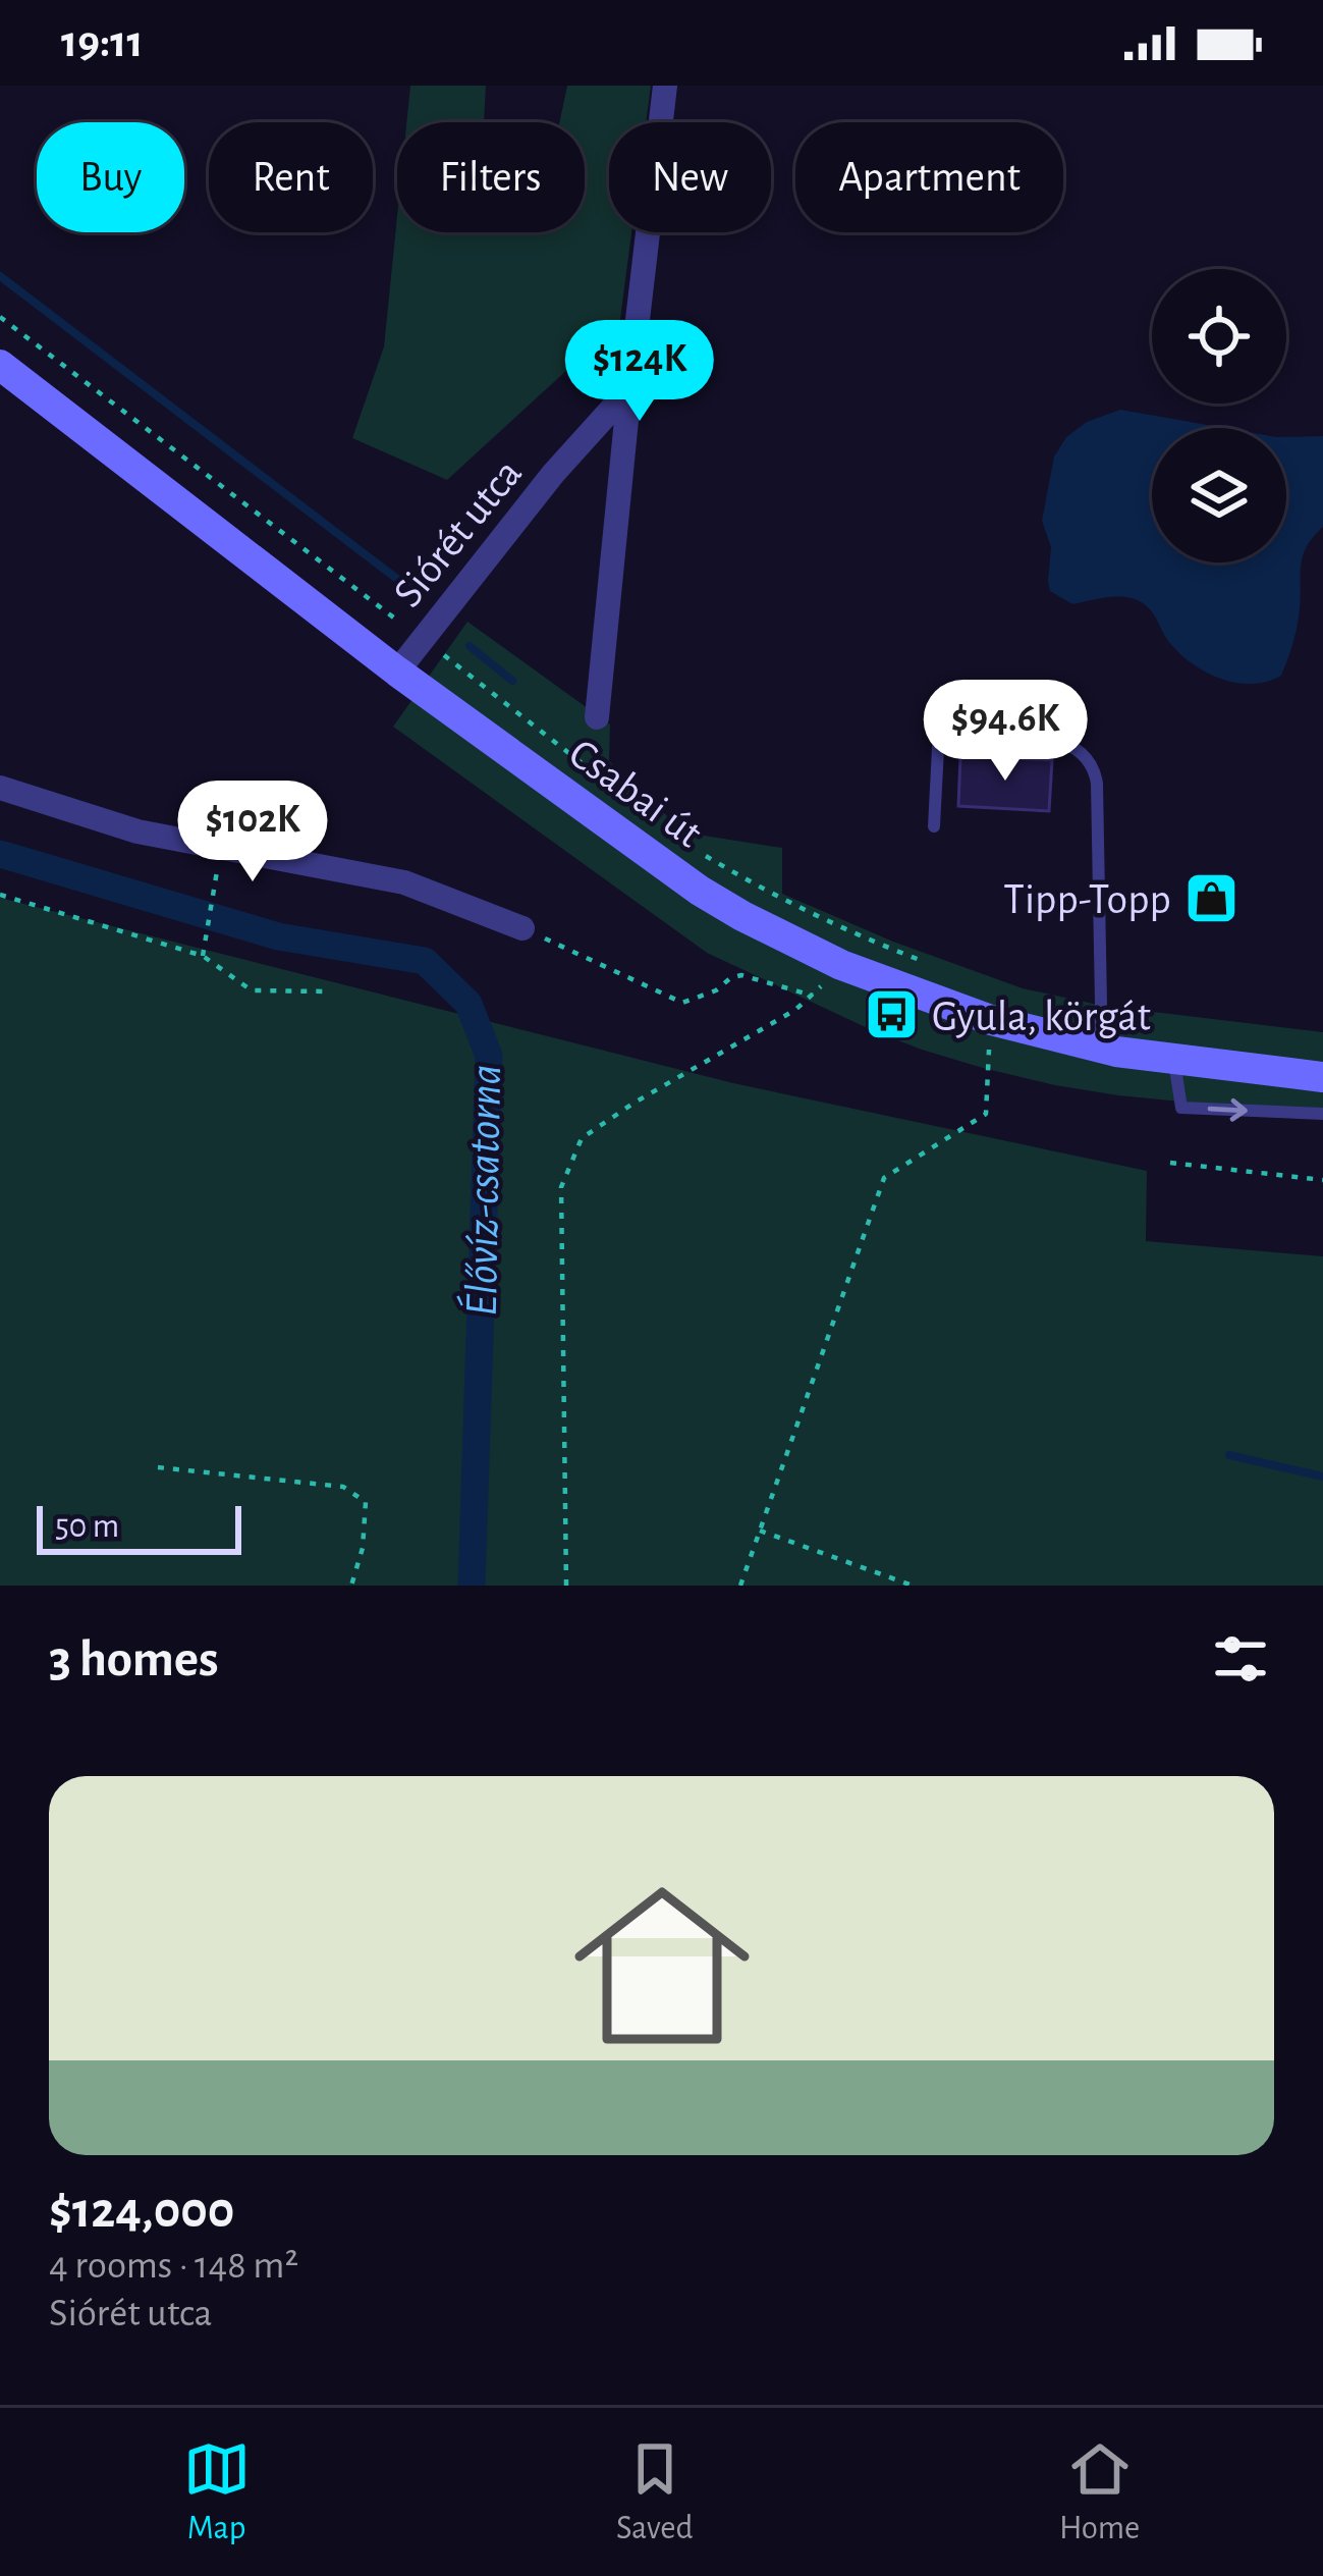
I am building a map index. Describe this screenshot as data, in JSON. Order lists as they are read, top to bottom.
{
  "streets": {
    "street": ["Siórét utca", "Csabai út"]
  },
  "crossings": [
    ["Siórét utca", "Csabai út"]
  ],
  "water": ["Élővíz-csatorna"],
  "places": {
    "shop": ["Tipp-Topp"],
    "bus stop": ["Gyula, körgát"]
  },
  "scale_bar": "50 m",
  "page": {
    "status": "19:11",
    "chip": [
      "Buy",
      "Rent",
      "Filters",
      "New",
      "Apartment"
    ],
    "price": ["$124K", "$94.6K", "$102K"],
    "scale": "50 m",
    "heading": "3 homes",
    "list": [
      {
        "name": "$124,000",
        "note": "4 rooms · 148 m² · Siórét utca"
      }
    ],
    "tabs": ["Map", "Saved", "Home"]
  }
}
